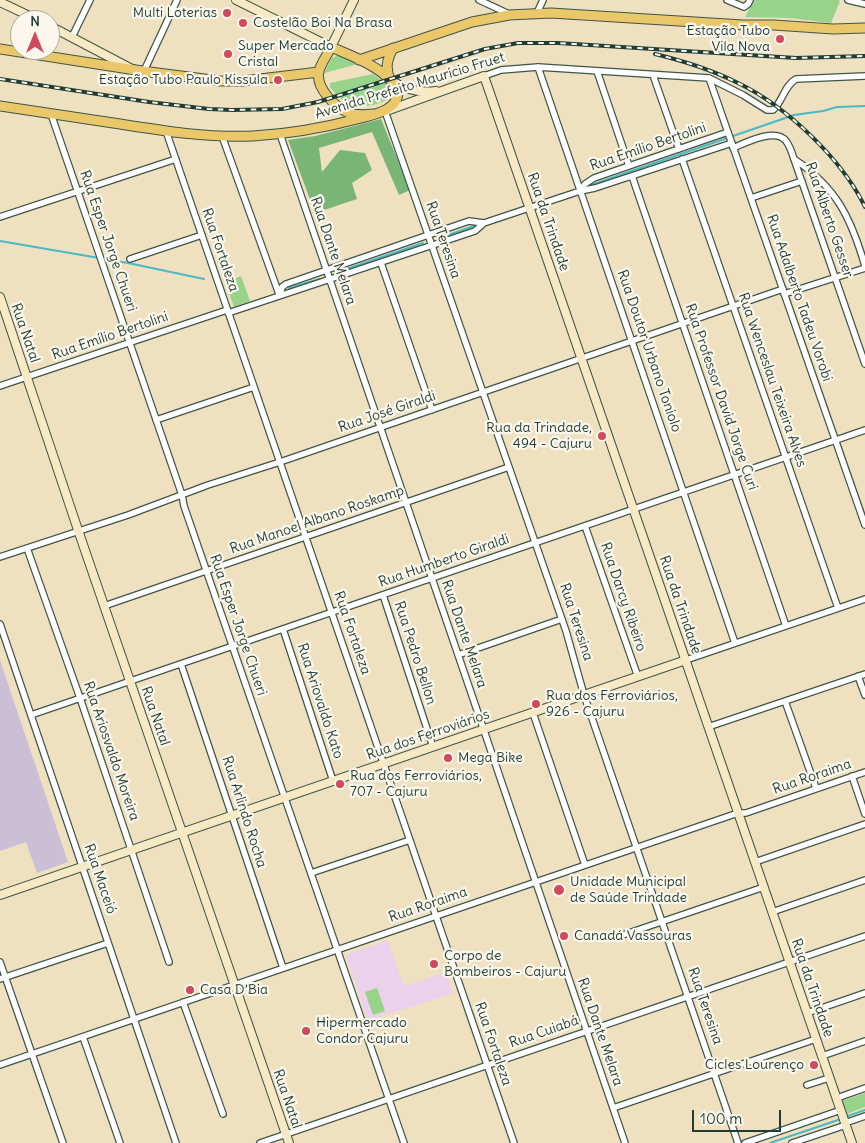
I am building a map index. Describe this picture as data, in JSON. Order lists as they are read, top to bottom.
{
  "streets": {
    "main road": ["Avenida Prefeito Maurício Fruet"],
    "street": [
      "Rua Emílio Bertolini",
      "Rua Alberto Gesser",
      "Rua da Trindade",
      "Rua Teresina",
      "Rua Esper Jorge Chueri",
      "Rua Fortaleza",
      "Rua Dante Melara",
      "Rua Adalberto Tadeu Vorobi",
      "Rua Natal",
      "Rua Doutor Urbano Toniolo",
      "Rua Wenceslau Teixeira Alves",
      "Rua Professor David Jorge Curi",
      "Rua José Giraldi",
      "Rua Manoel Albano Roskamp",
      "Rua Humberto Giraldi",
      "Rua Darcy Ribeiro",
      "Rua Pedro Bellon",
      "Rua Ariovaldo Kato",
      "Rua dos Ferroviários",
      "Rua Ariosvaldo Moreira",
      "Rua Roraima",
      "Rua Arlindo Rocha",
      "Rua Maceió",
      "Rua Cuiabá"
    ]
  },
  "crossings": [
    ["Avenida Prefeito Maurício Fruet", "Rua da Trindade"],
    ["Avenida Prefeito Maurício Fruet", "Rua Teresina"],
    ["Avenida Prefeito Maurício Fruet", "Rua Esper Jorge Chueri"],
    ["Avenida Prefeito Maurício Fruet", "Rua Fortaleza"],
    ["Avenida Prefeito Maurício Fruet", "Rua Dante Melara"],
    ["Avenida Prefeito Maurício Fruet", "Rua Adalberto Tadeu Vorobi"],
    ["Avenida Prefeito Maurício Fruet", "Rua Doutor Urbano Toniolo"],
    ["Rua Emílio Bertolini", "Rua Alberto Gesser"],
    ["Rua Emílio Bertolini", "Rua da Trindade"],
    ["Rua Emílio Bertolini", "Rua Teresina"],
    ["Rua Emílio Bertolini", "Rua Esper Jorge Chueri"],
    ["Rua Emílio Bertolini", "Rua Fortaleza"],
    ["Rua Emílio Bertolini", "Rua Dante Melara"],
    ["Rua Emílio Bertolini", "Rua Adalberto Tadeu Vorobi"],
    ["Rua Emílio Bertolini", "Rua Natal"],
    ["Rua Emílio Bertolini", "Rua Doutor Urbano Toniolo"],
    ["Rua Emílio Bertolini", "Rua Wenceslau Teixeira Alves"],
    ["Rua Emílio Bertolini", "Rua Professor David Jorge Curi"],
    ["Rua Alberto Gesser", "Rua José Giraldi"],
    ["Rua da Trindade", "Rua José Giraldi"],
    ["Rua da Trindade", "Rua Humberto Giraldi"],
    ["Rua da Trindade", "Rua dos Ferroviários"],
    ["Rua da Trindade", "Rua Roraima"],
    ["Rua da Trindade", "Rua Cuiabá"],
    ["Rua Teresina", "Rua José Giraldi"],
    ["Rua Teresina", "Rua Manoel Albano Roskamp"],
    ["Rua Teresina", "Rua Humberto Giraldi"],
    ["Rua Teresina", "Rua dos Ferroviários"],
    ["Rua Teresina", "Rua Roraima"],
    ["Rua Teresina", "Rua Cuiabá"],
    ["Rua Esper Jorge Chueri", "Rua José Giraldi"],
    ["Rua Esper Jorge Chueri", "Rua Manoel Albano Roskamp"],
    ["Rua Esper Jorge Chueri", "Rua Humberto Giraldi"],
    ["Rua Esper Jorge Chueri", "Rua dos Ferroviários"],
    ["Rua Esper Jorge Chueri", "Rua Roraima"],
    ["Rua Esper Jorge Chueri", "Rua Cuiabá"],
    ["Rua Fortaleza", "Rua José Giraldi"],
    ["Rua Fortaleza", "Rua Manoel Albano Roskamp"],
    ["Rua Fortaleza", "Rua Humberto Giraldi"],
    ["Rua Fortaleza", "Rua dos Ferroviários"],
    ["Rua Fortaleza", "Rua Roraima"],
    ["Rua Fortaleza", "Rua Cuiabá"],
    ["Rua Dante Melara", "Rua José Giraldi"],
    ["Rua Dante Melara", "Rua Manoel Albano Roskamp"],
    ["Rua Dante Melara", "Rua Humberto Giraldi"],
    ["Rua Dante Melara", "Rua dos Ferroviários"],
    ["Rua Dante Melara", "Rua Roraima"],
    ["Rua Dante Melara", "Rua Cuiabá"],
    ["Rua Adalberto Tadeu Vorobi", "Rua José Giraldi"],
    ["Rua Adalberto Tadeu Vorobi", "Rua Humberto Giraldi"],
    ["Rua Natal", "Rua José Giraldi"],
    ["Rua Natal", "Rua Manoel Albano Roskamp"],
    ["Rua Natal", "Rua Humberto Giraldi"],
    ["Rua Natal", "Rua dos Ferroviários"],
    ["Rua Natal", "Rua Roraima"],
    ["Rua Natal", "Rua Cuiabá"],
    ["Rua Doutor Urbano Toniolo", "Rua José Giraldi"],
    ["Rua Doutor Urbano Toniolo", "Rua Humberto Giraldi"],
    ["Rua Doutor Urbano Toniolo", "Rua dos Ferroviários"],
    ["Rua Wenceslau Teixeira Alves", "Rua José Giraldi"],
    ["Rua Wenceslau Teixeira Alves", "Rua Humberto Giraldi"],
    ["Rua Wenceslau Teixeira Alves", "Rua dos Ferroviários"],
    ["Rua Professor David Jorge Curi", "Rua José Giraldi"],
    ["Rua Professor David Jorge Curi", "Rua Humberto Giraldi"],
    ["Rua Professor David Jorge Curi", "Rua dos Ferroviários"],
    ["Rua José Giraldi", "Rua Ariosvaldo Moreira"],
    ["Rua Humberto Giraldi", "Rua Darcy Ribeiro"],
    ["Rua Humberto Giraldi", "Rua Pedro Bellon"],
    ["Rua Humberto Giraldi", "Rua Ariovaldo Kato"],
    ["Rua Humberto Giraldi", "Rua Ariosvaldo Moreira"],
    ["Rua Humberto Giraldi", "Rua Arlindo Rocha"],
    ["Rua Humberto Giraldi", "Rua Maceió"],
    ["Rua Darcy Ribeiro", "Rua dos Ferroviários"],
    ["Rua Pedro Bellon", "Rua dos Ferroviários"],
    ["Rua Ariovaldo Kato", "Rua dos Ferroviários"],
    ["Rua dos Ferroviários", "Rua Ariosvaldo Moreira"],
    ["Rua dos Ferroviários", "Rua Arlindo Rocha"],
    ["Rua dos Ferroviários", "Rua Maceió"],
    ["Rua Roraima", "Rua Arlindo Rocha"],
    ["Rua Roraima", "Rua Maceió"]
  ],
  "places": [
    "Multi Loterias",
    "Costelão Boi Na Brasa",
    "Estação Tubo Vila Nova",
    "Super Mercado Cristal",
    "Estação Tubo Paulo Kissula",
    "Rua da Trindade, 494 - Cajuru",
    "Rua dos Ferroviários, 926 - Cajuru",
    "Mega Bike",
    "Rua dos Ferroviários, 707 - Cajuru",
    "Unidade Municipal de Saúde Trindade",
    "Canadá Vassouras",
    "Corpo de Bombeiros - Cajuru",
    "Casa D’Bia",
    "Hipermercado Condor Cajuru",
    "Cicles Lourenço"
  ],
  "scale_bar": "100 m",
  "north": "top"
}
